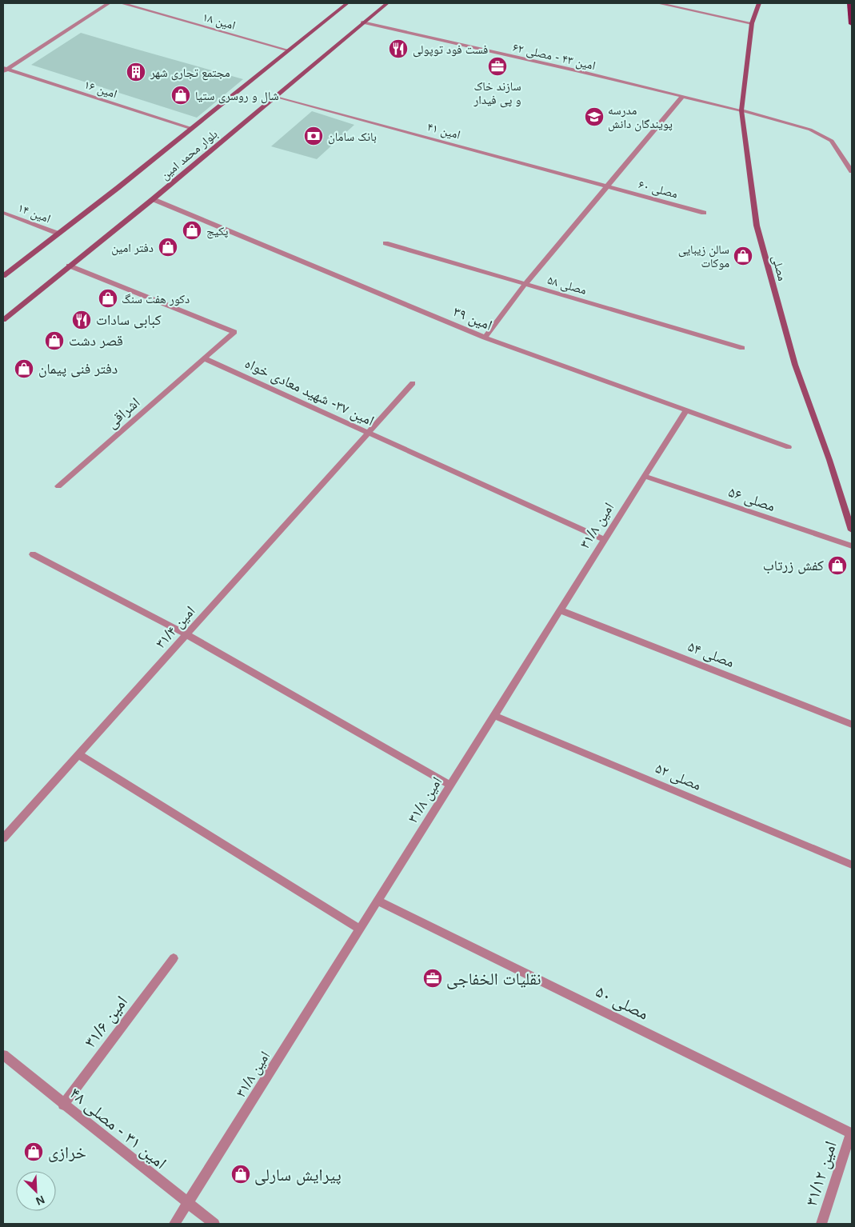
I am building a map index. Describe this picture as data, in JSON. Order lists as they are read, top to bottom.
{
  "streets": {
    "main road": ["بلوار محمد امین", "مصلی"],
    "street": [
      "امین ۱۸",
      "امین ۴۳ - مصلی ۶۲",
      "امین ۱۶",
      "امین ۴۱",
      "مصلی ۶۰",
      "امین ۱۴",
      "مصلی ۵۸",
      "امین ۳۹",
      "امین ۳۷- شهید معادی خواه",
      "اشراقی",
      "مصلی ۵۶",
      "امین ۳۱/۸",
      "امین ۳۱/۴",
      "مصلی ۵۴",
      "مصلی ۵۲",
      "مصلی ۵۰",
      "امین ۳۱/۶",
      "امین ۳۱ - مصلی ۴۸",
      "امین ۳۱/۱۲"
    ]
  },
  "crossings": [
    ["امین ۱۸", "بلوار محمد امین"],
    ["امین ۴۳ - مصلی ۶۲", "بلوار محمد امین"],
    ["امین ۴۳ - مصلی ۶۲", "مصلی"],
    ["امین ۱۶", "بلوار محمد امین"],
    ["امین ۴۱", "بلوار محمد امین"],
    ["امین ۴۱", "مصلی ۶۰"],
    ["بلوار محمد امین", "امین ۱۴"],
    ["بلوار محمد امین", "امین ۳۹"],
    ["امین ۳۹", "امین ۳۱/۸"],
    ["امین ۳۷- شهید معادی خواه", "اشراقی"],
    ["امین ۳۷- شهید معادی خواه", "امین ۳۱/۸"],
    ["امین ۳۷- شهید معادی خواه", "امین ۳۱/۴"],
    ["مصلی ۵۶", "امین ۳۱/۸"],
    ["امین ۳۱/۸", "مصلی ۵۴"],
    ["امین ۳۱/۸", "مصلی ۵۲"],
    ["امین ۳۱/۸", "مصلی ۵۰"],
    ["امین ۳۱/۸", "امین ۳۱ - مصلی ۴۸"],
    ["مصلی ۵۰", "امین ۳۱/۱۲"],
    ["امین ۳۱/۶", "امین ۳۱ - مصلی ۴۸"]
  ],
  "places": {
    "restaurant": ["فست فود توپولی", "کبابی سادات"],
    "office": ["سازند خاک و پی فیدار", "نقلیات الخفاجی"],
    "building": ["مجتمع تجاری شهر"],
    "shop": [
      "شال و روسری ستیا",
      "پکیج",
      "دفتر امین",
      "سالن زیبایی موکات",
      "دکور هفت سنگ",
      "قصر دشت",
      "دفتر فنی پیمان",
      "کفش زرتاب",
      "خرازی",
      "پیرایش سارلی"
    ],
    "school or university": ["مدرسه پویندگان دانش"],
    "bank": ["بانک سامان"]
  },
  "north": "bottom right"
}
